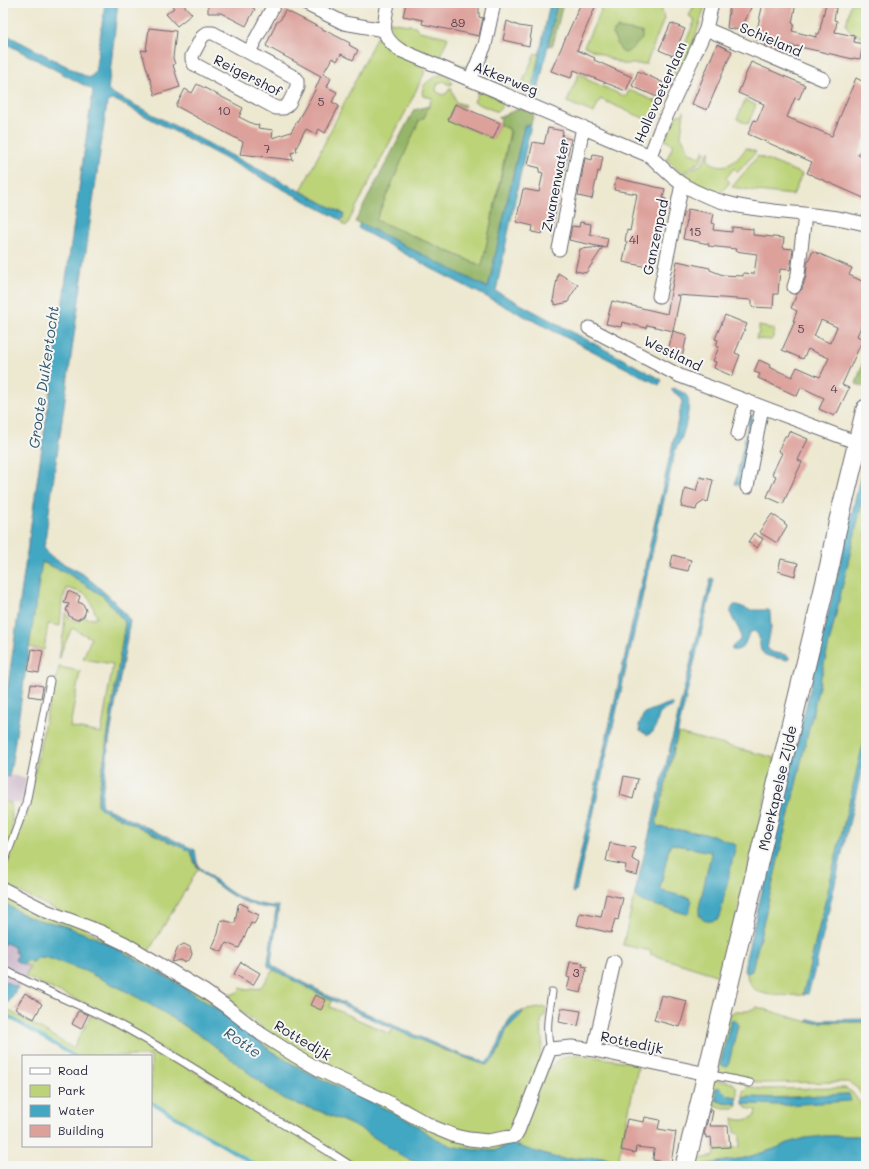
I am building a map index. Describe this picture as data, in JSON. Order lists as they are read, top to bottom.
{
  "streets": {
    "street": [
      "Schieland",
      "Reigershof",
      "Akkerweg",
      "Hollevoeterlaan",
      "Zwanenwater",
      "Ganzenpad",
      "Westland",
      "Moerkapelse Zijde",
      "Rottedijk"
    ]
  },
  "crossings": [
    ["Schieland", "Hollevoeterlaan"],
    ["Akkerweg", "Hollevoeterlaan"],
    ["Akkerweg", "Zwanenwater"],
    ["Hollevoeterlaan", "Ganzenpad"],
    ["Westland", "Moerkapelse Zijde"],
    ["Moerkapelse Zijde", "Rottedijk"]
  ],
  "water": ["Groote Duikertocht", "Rotte"],
  "house_numbers": [
    "89",
    "5",
    "10",
    "7",
    "15",
    "4l",
    "5",
    "4",
    "3"
  ],
  "legend": [
    "Road",
    "Park",
    "Water",
    "Building"
  ]
}
